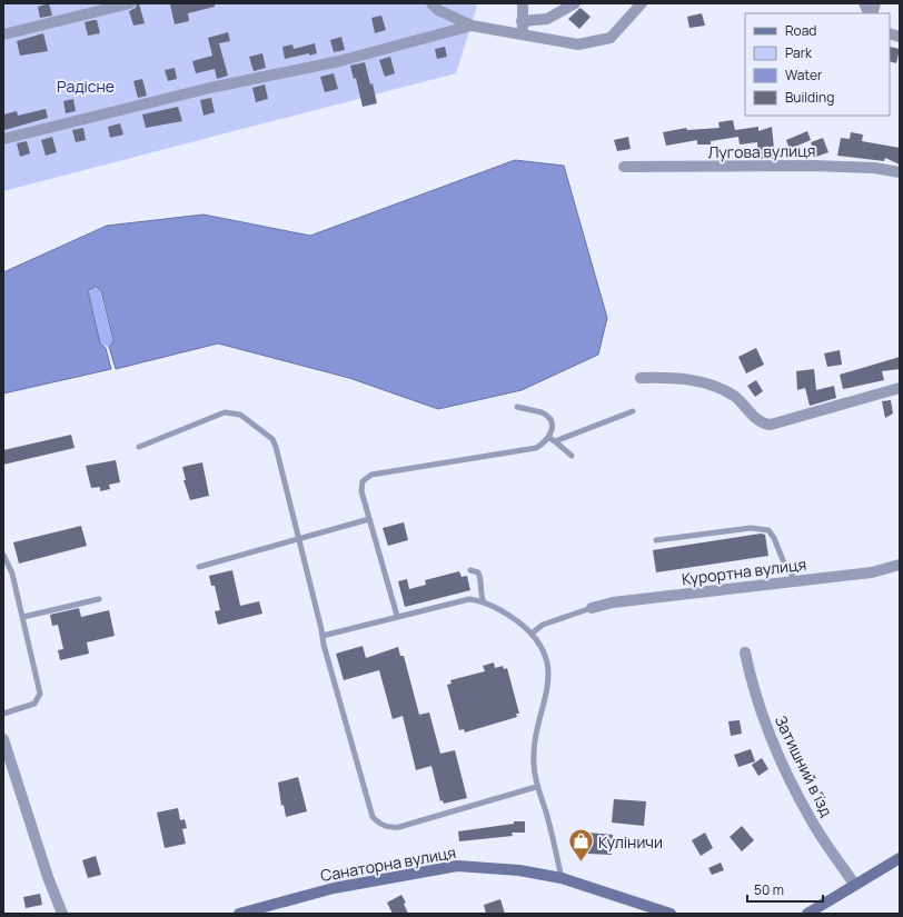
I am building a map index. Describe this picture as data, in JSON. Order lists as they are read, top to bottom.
{
  "streets": {
    "street": [
      "Лугова вулиця",
      "Курортна вулиця",
      "Затишний в’їзд",
      "Санаторна вулиця"
    ]
  },
  "parks": ["Радісне"],
  "places": {
    "shop": ["Куліничи"]
  },
  "legend": [
    "Road",
    "Park",
    "Water",
    "Building"
  ],
  "scale_bar": "50 m"
}
